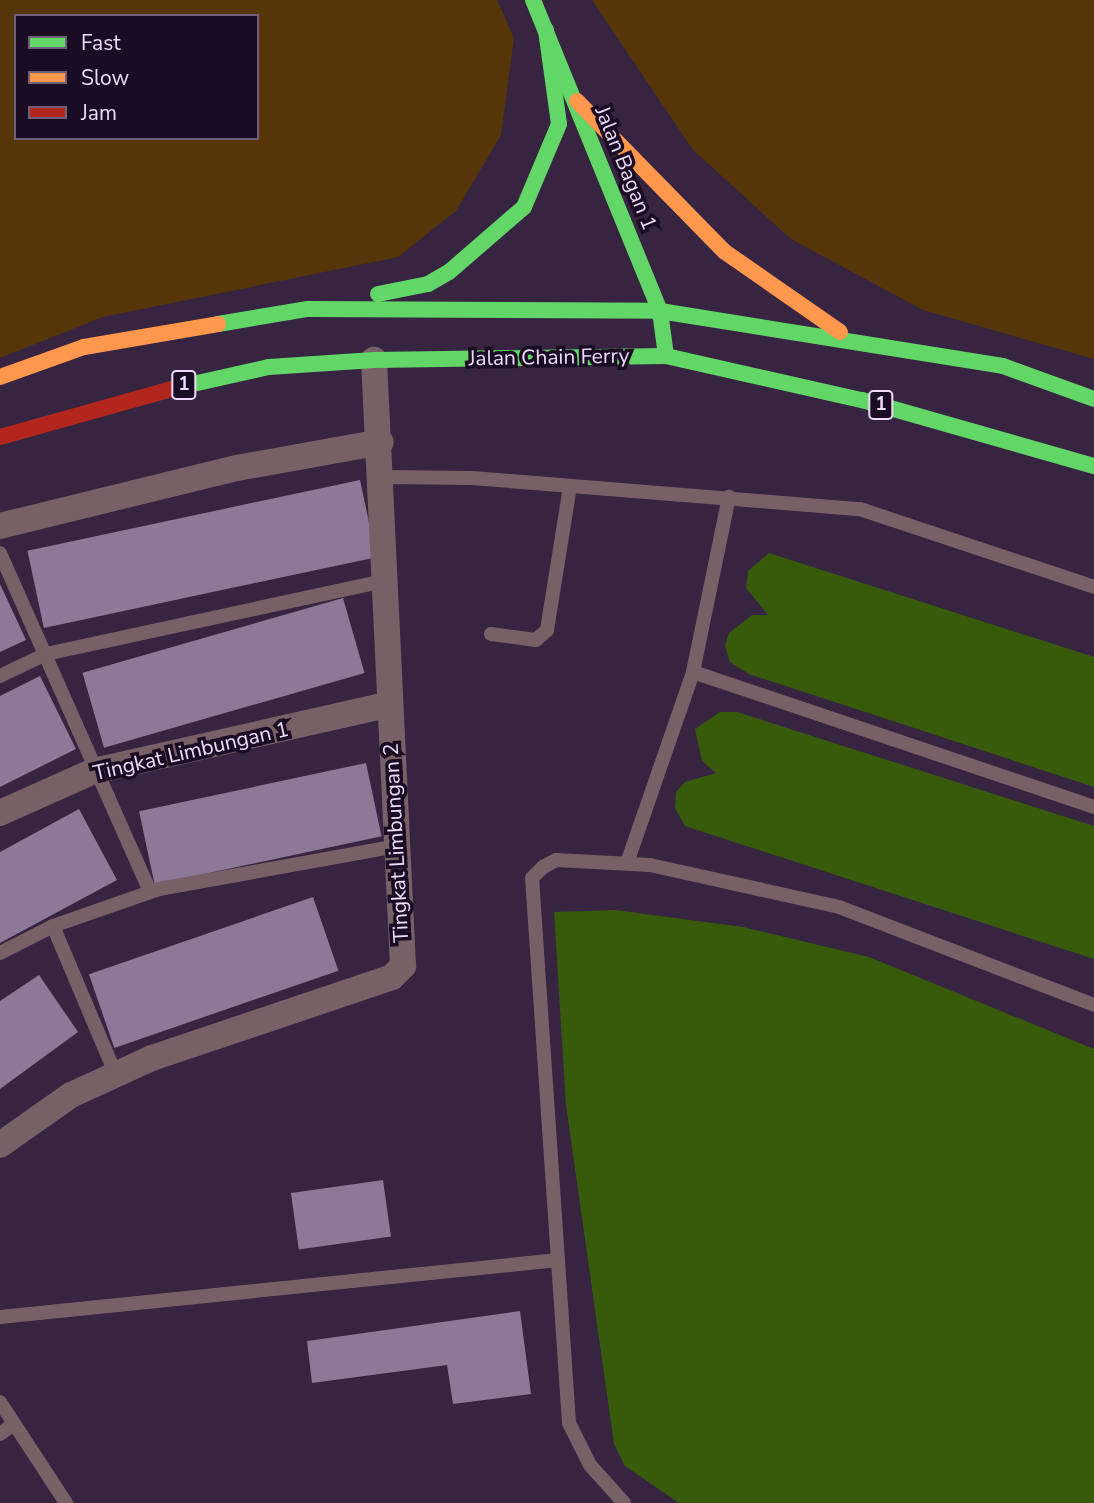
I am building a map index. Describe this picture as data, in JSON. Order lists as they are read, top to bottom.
{
  "streets": {
    "main road": ["Jalan Bagan 1", "Jalan Chain Ferry", "1"],
    "street": ["Tingkat Limbungan 1", "Tingkat Limbungan 2"]
  },
  "crossings": [
    ["Jalan Bagan 1", "Jalan Chain Ferry"],
    ["Jalan Chain Ferry", "Tingkat Limbungan 2"],
    ["Tingkat Limbungan 1", "Tingkat Limbungan 2"]
  ],
  "legend": ["Fast", "Slow", "Jam"]
}
